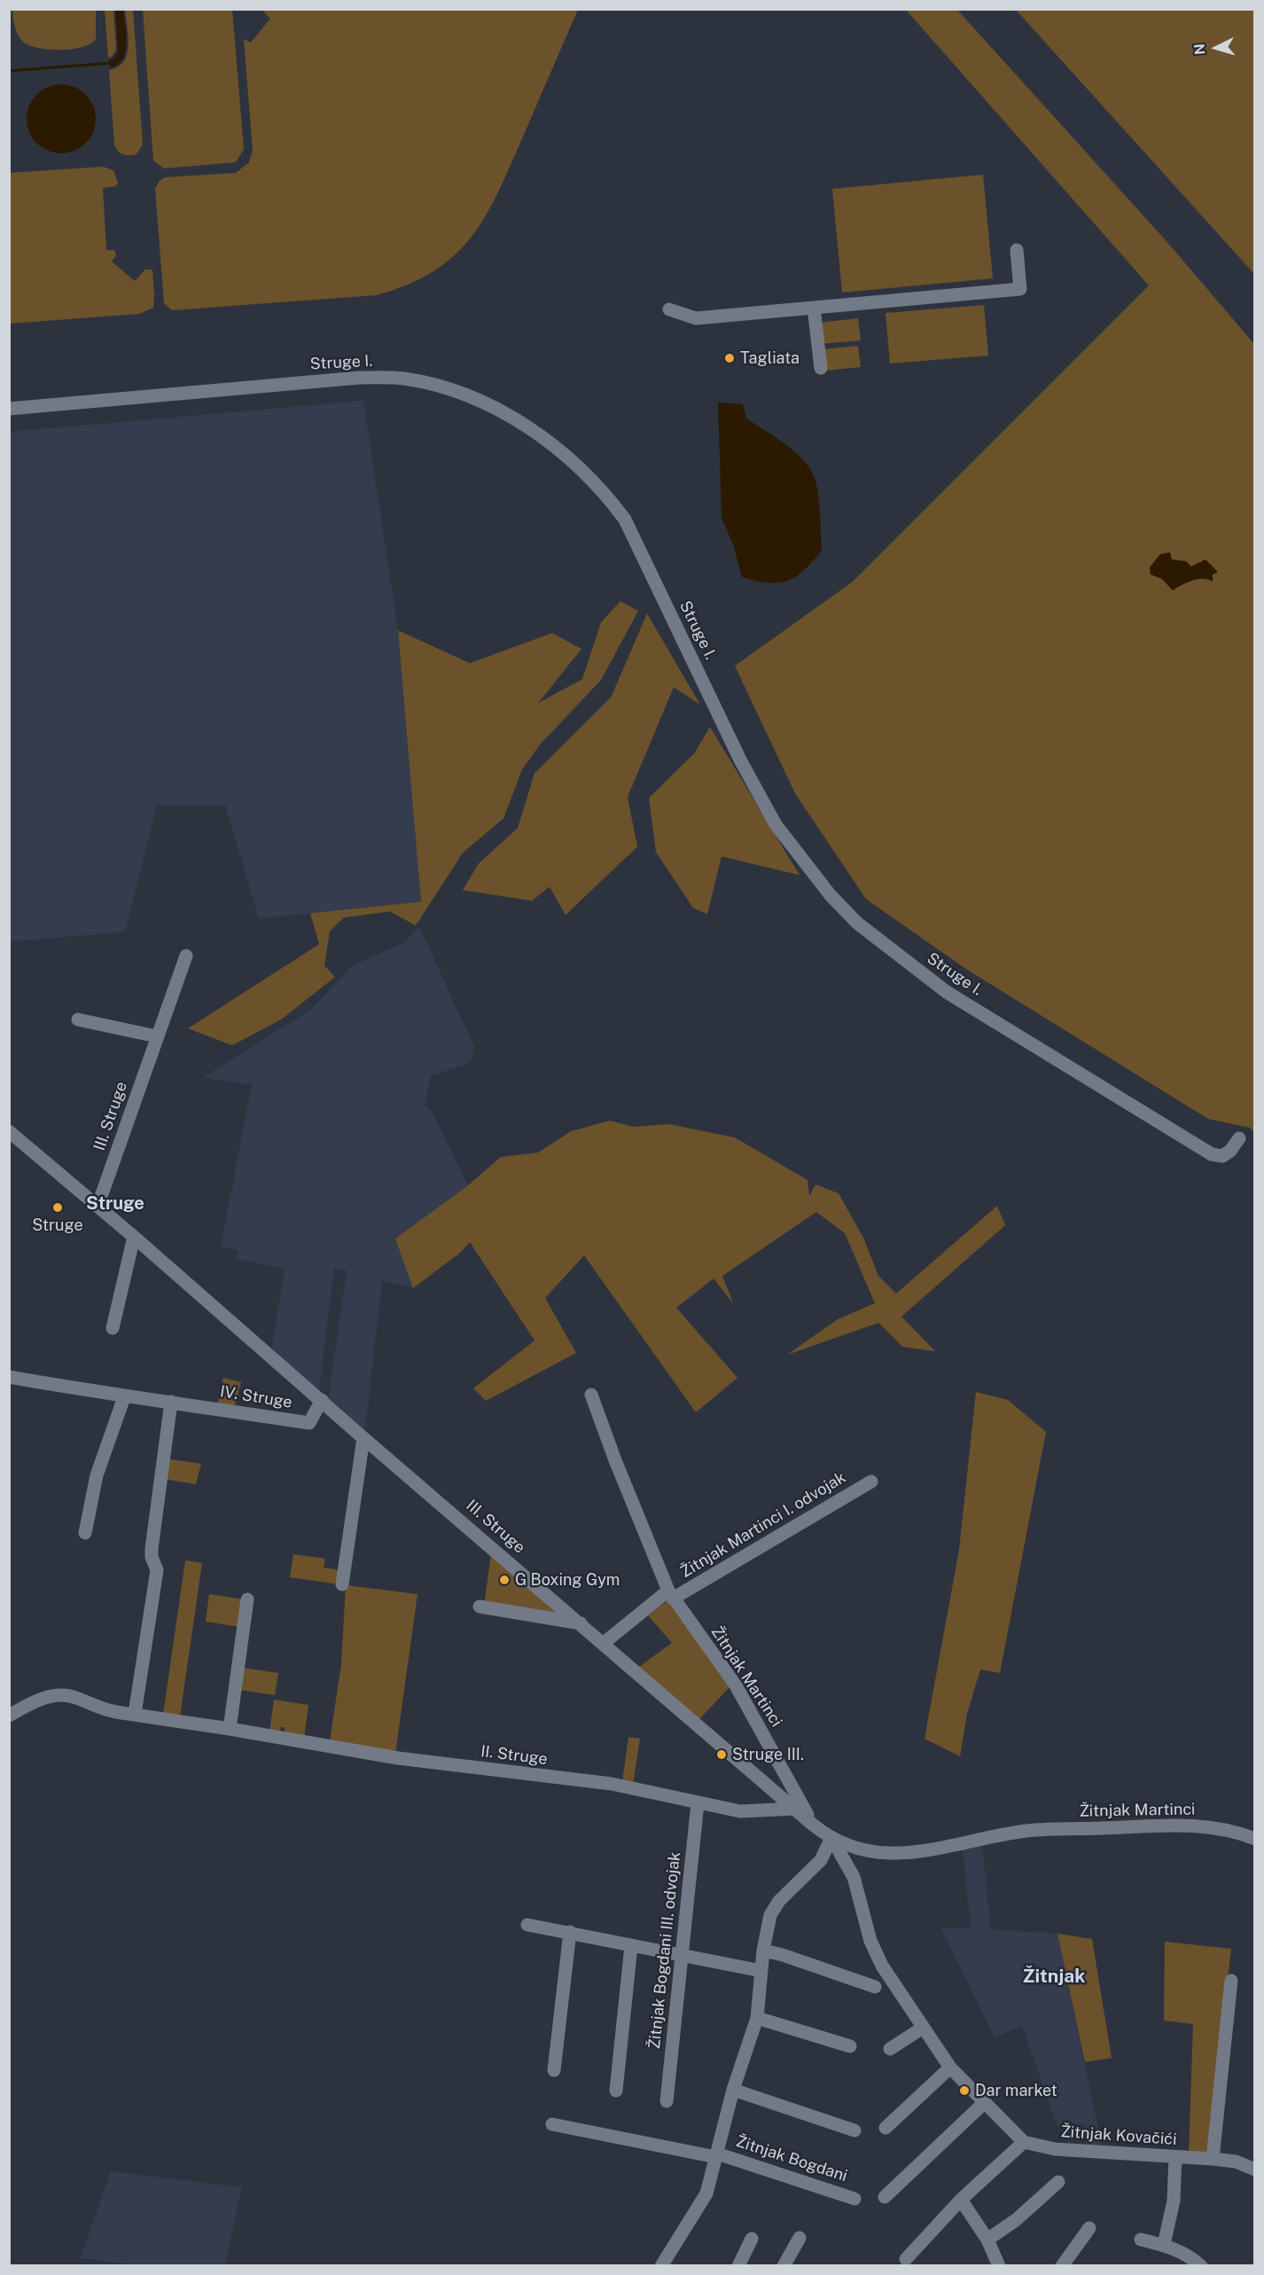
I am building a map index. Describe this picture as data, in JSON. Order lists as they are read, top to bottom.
{
  "streets": {
    "street": [
      "Struge I.",
      "III. Struge",
      "IV. Struge",
      "Žitnjak Martinci I. odvojak",
      "Žitnjak Martinci",
      "II. Struge",
      "Žitnjak Bogdani III. odvojak",
      "Žitnjak Kovačići",
      "Žitnjak Bogdani"
    ]
  },
  "crossings": [
    ["III. Struge", "IV. Struge"],
    ["III. Struge", "Žitnjak Martinci"],
    ["III. Struge", "II. Struge"],
    ["Žitnjak Martinci I. odvojak", "Žitnjak Martinci"],
    ["Žitnjak Martinci", "Žitnjak Bogdani"],
    ["II. Struge", "Žitnjak Bogdani III. odvojak"]
  ],
  "districts": ["Struge", "Žitnjak"],
  "places": [
    "Tagliata",
    "Struge",
    "G Boxing Gym",
    "Struge III.",
    "Dar market"
  ],
  "north": "left"
}
